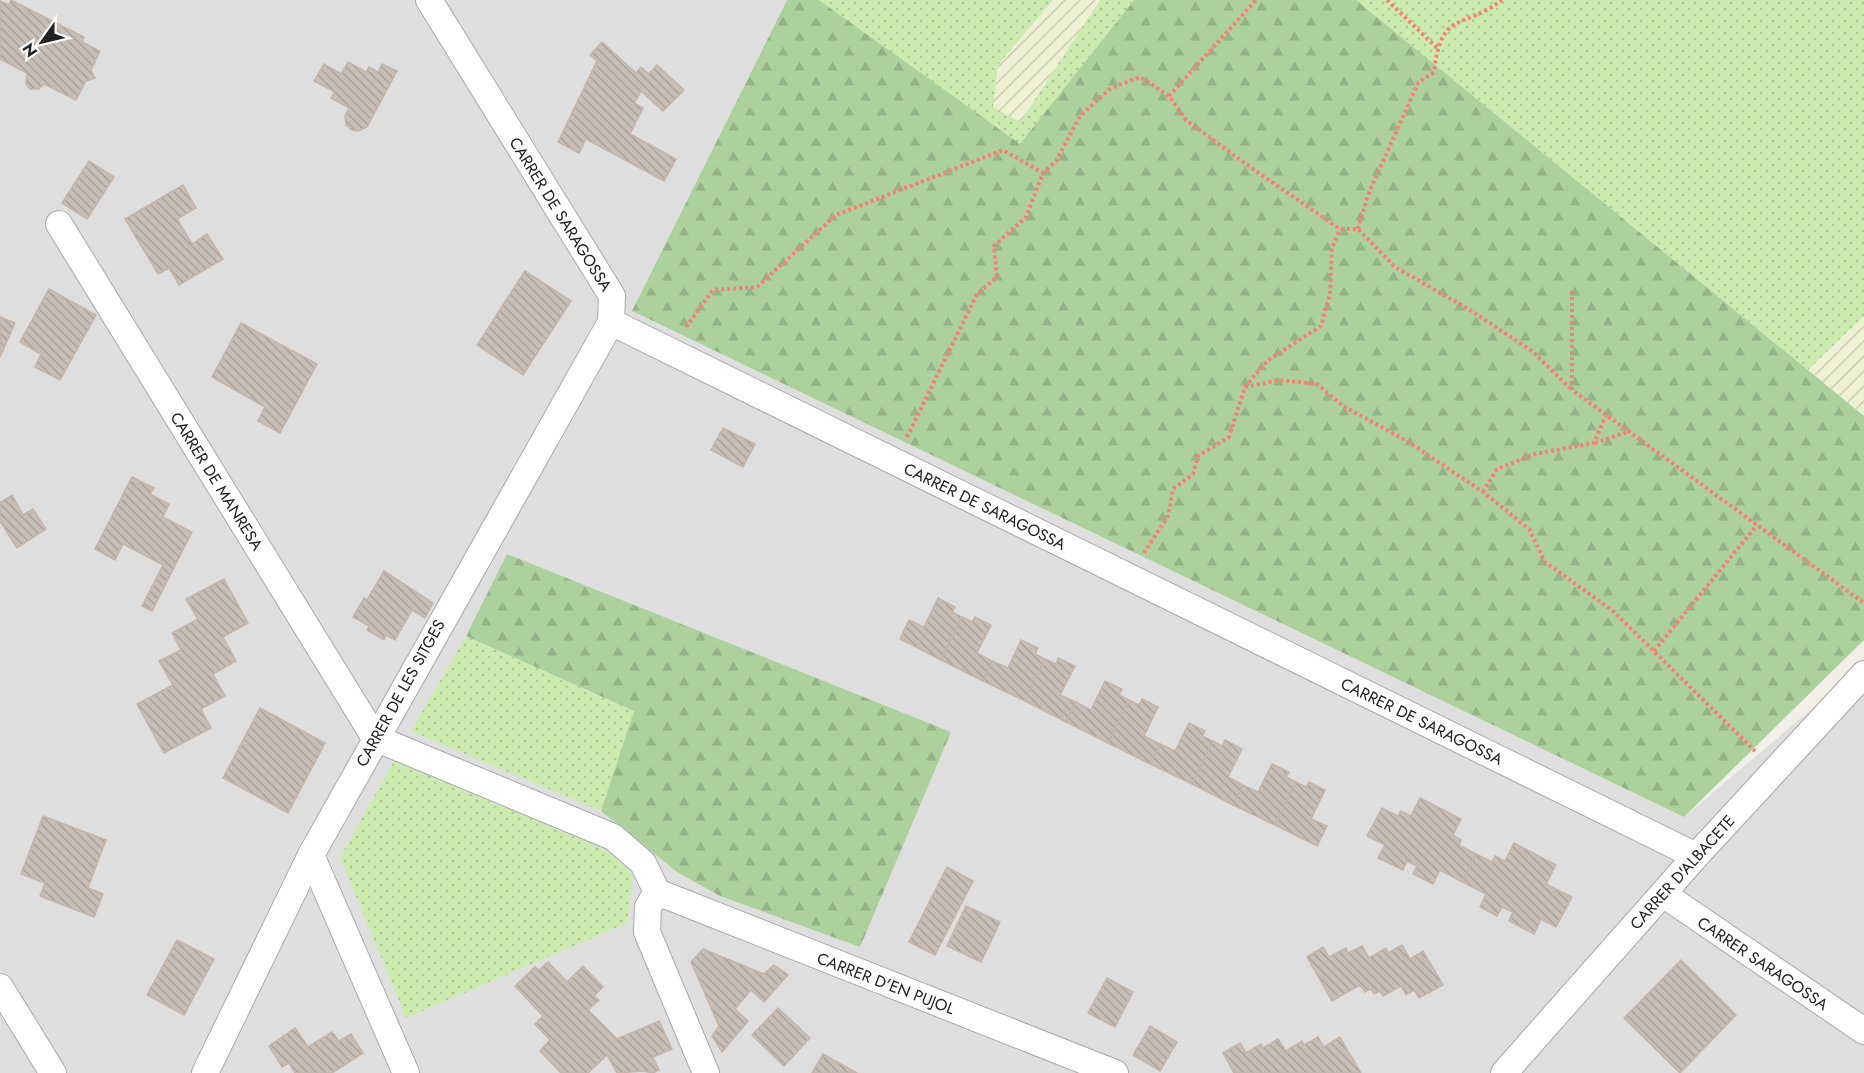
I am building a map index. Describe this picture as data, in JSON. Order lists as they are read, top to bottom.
{
  "streets": {
    "street": [
      "CARRER DE SARAGOSSA",
      "CARRER DE MANRESA",
      "CARRER DE LES SITGES",
      "CARRER D'ALBACETE",
      "CARRER SARAGOSSA",
      "CARRER D'EN PUJOL"
    ]
  },
  "crossings": [
    ["CARRER DE SARAGOSSA", "CARRER DE LES SITGES"],
    ["CARRER DE SARAGOSSA", "CARRER D'ALBACETE"],
    ["CARRER DE MANRESA", "CARRER DE LES SITGES"],
    ["CARRER D'ALBACETE", "CARRER SARAGOSSA"]
  ],
  "north": "bottom left"
}
